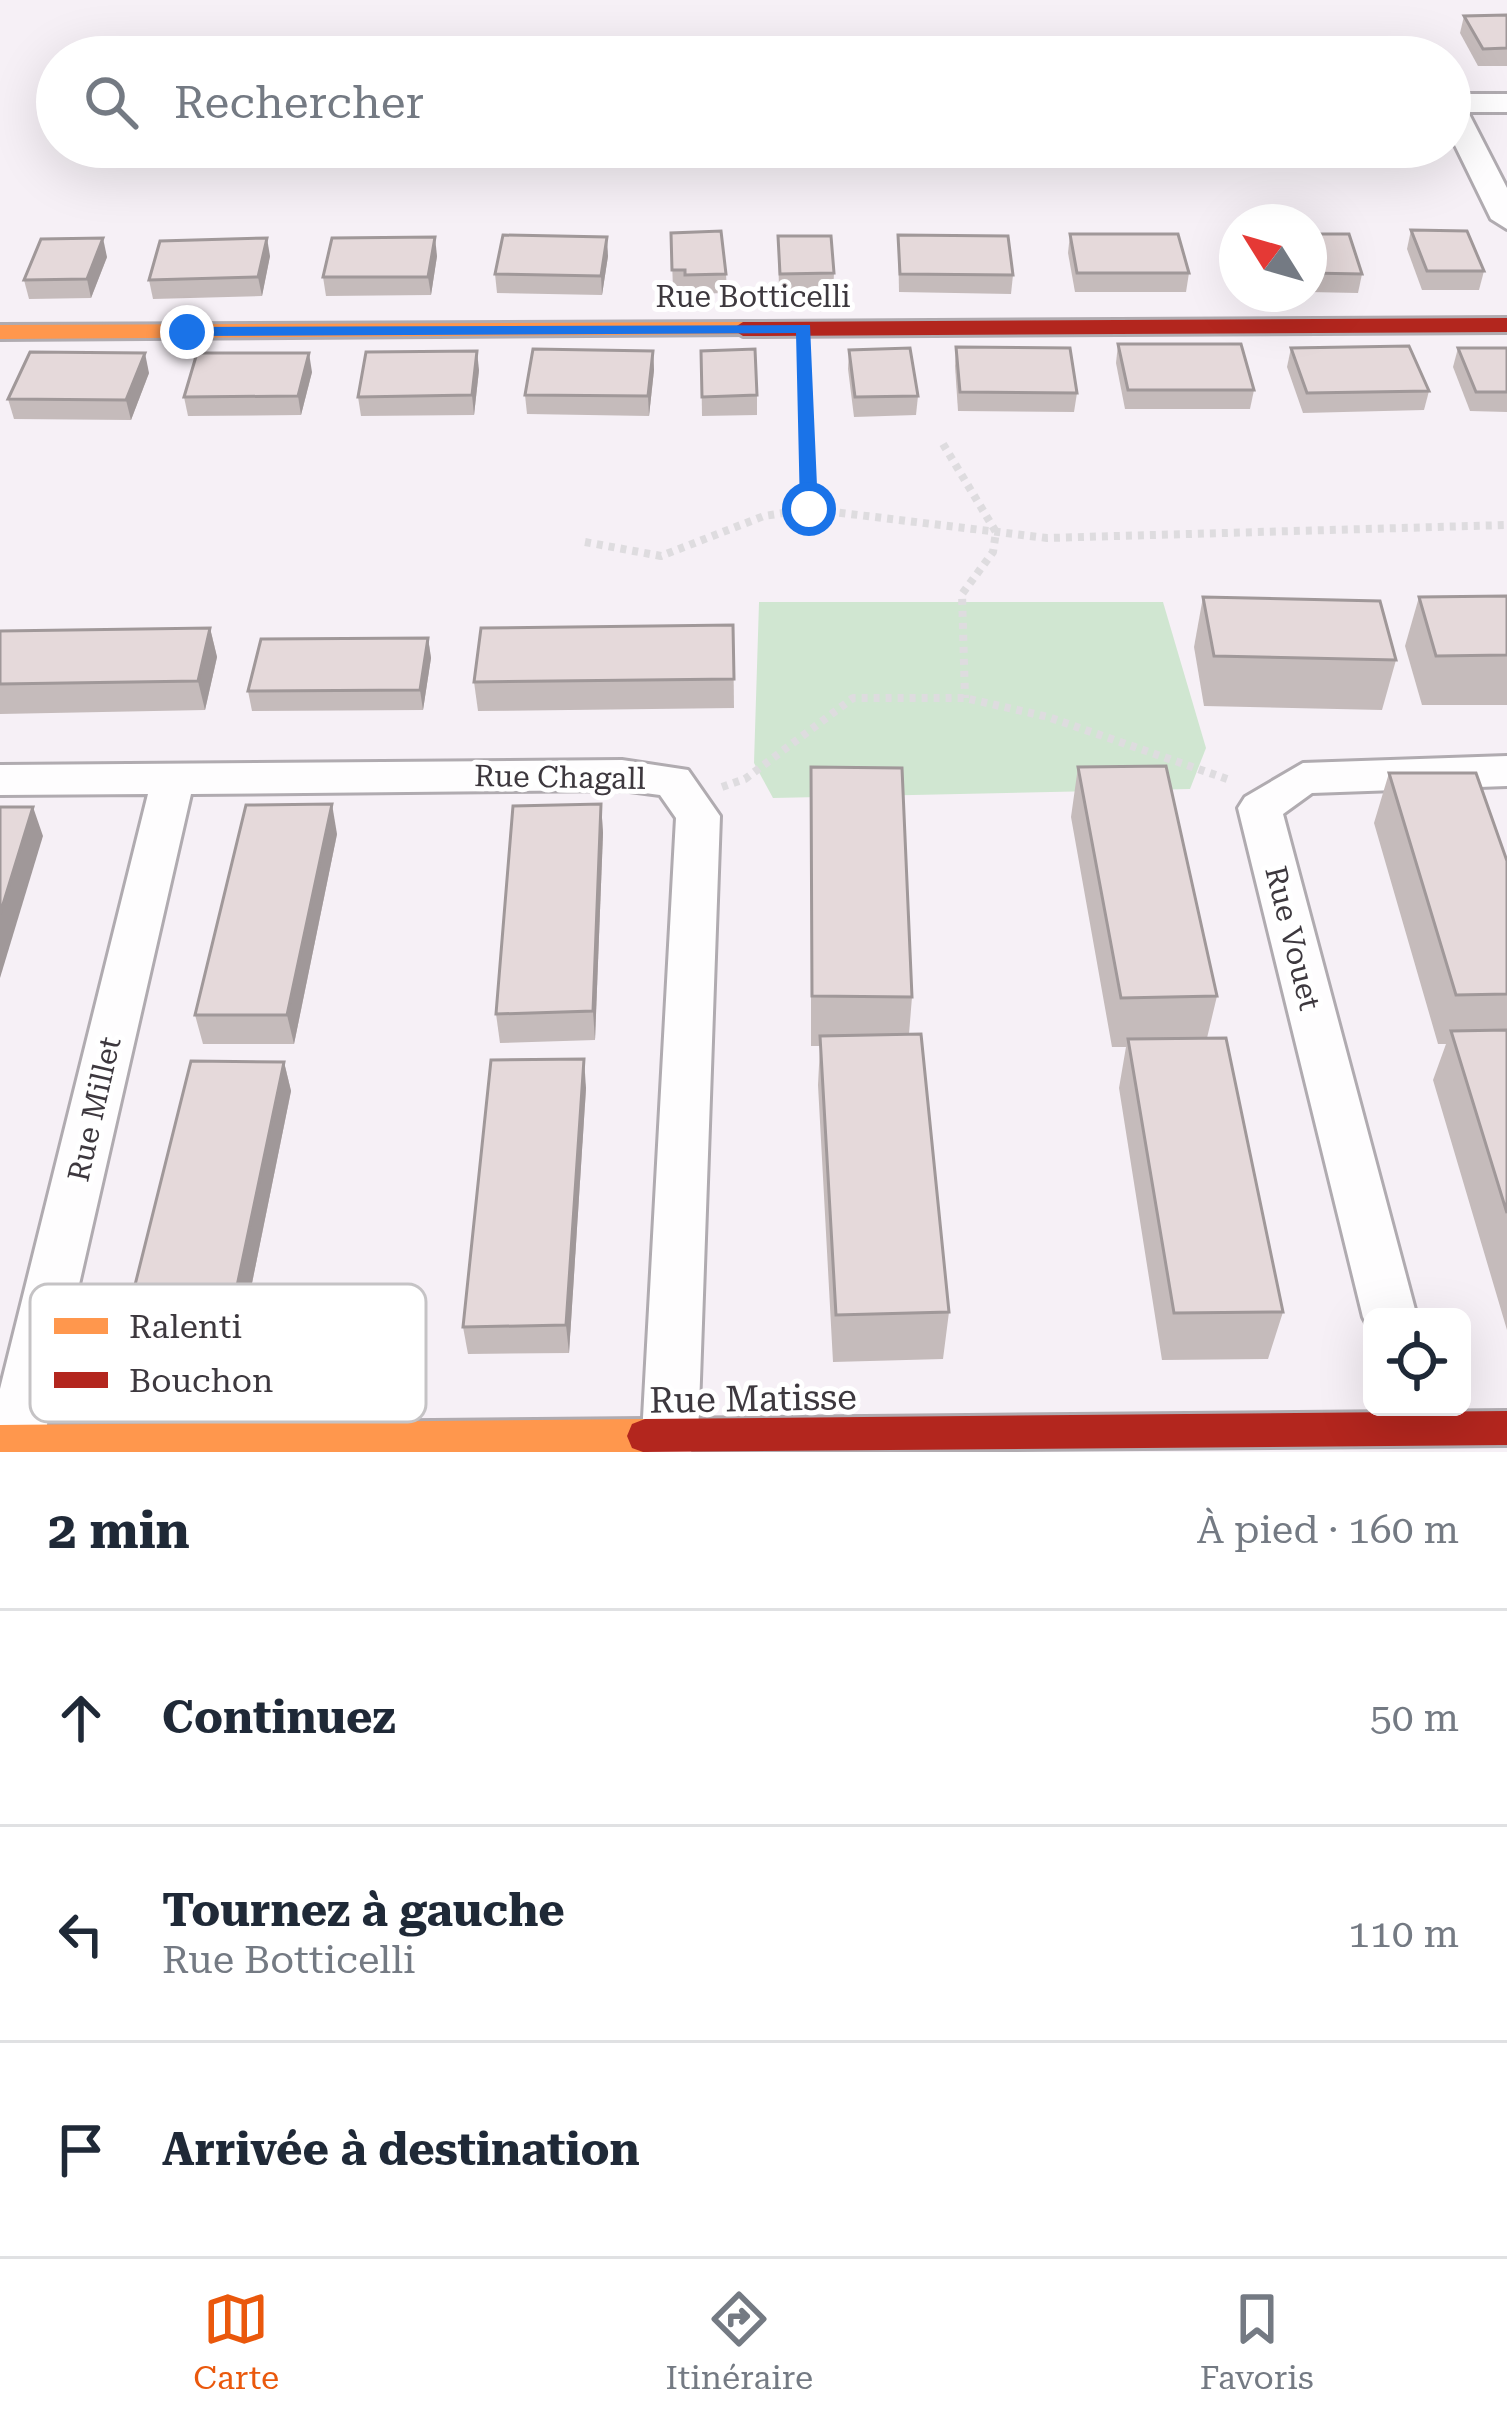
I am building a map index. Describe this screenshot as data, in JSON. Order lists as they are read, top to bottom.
{
  "streets": {
    "street": [
      "Rue Botticelli",
      "Rue Chagall",
      "Rue Vouet",
      "Rue Millet",
      "Rue Matisse"
    ]
  },
  "crossings": [
    ["Rue Chagall", "Rue Millet"],
    ["Rue Chagall", "Rue Matisse"],
    ["Rue Millet", "Rue Matisse"]
  ],
  "legend": ["Ralenti", "Bouchon"],
  "north": "top left",
  "page": {
    "search": "Rechercher",
    "heading": ["2 min", "À pied · 160 m"],
    "list": [
      ["Continuez", "50 m"],
      ["Tournez à gauche", "Rue Botticelli", "110 m"],
      "Arrivée à destination"
    ],
    "nav": ["Carte", "Itinéraire", "Favoris"]
  }
}
